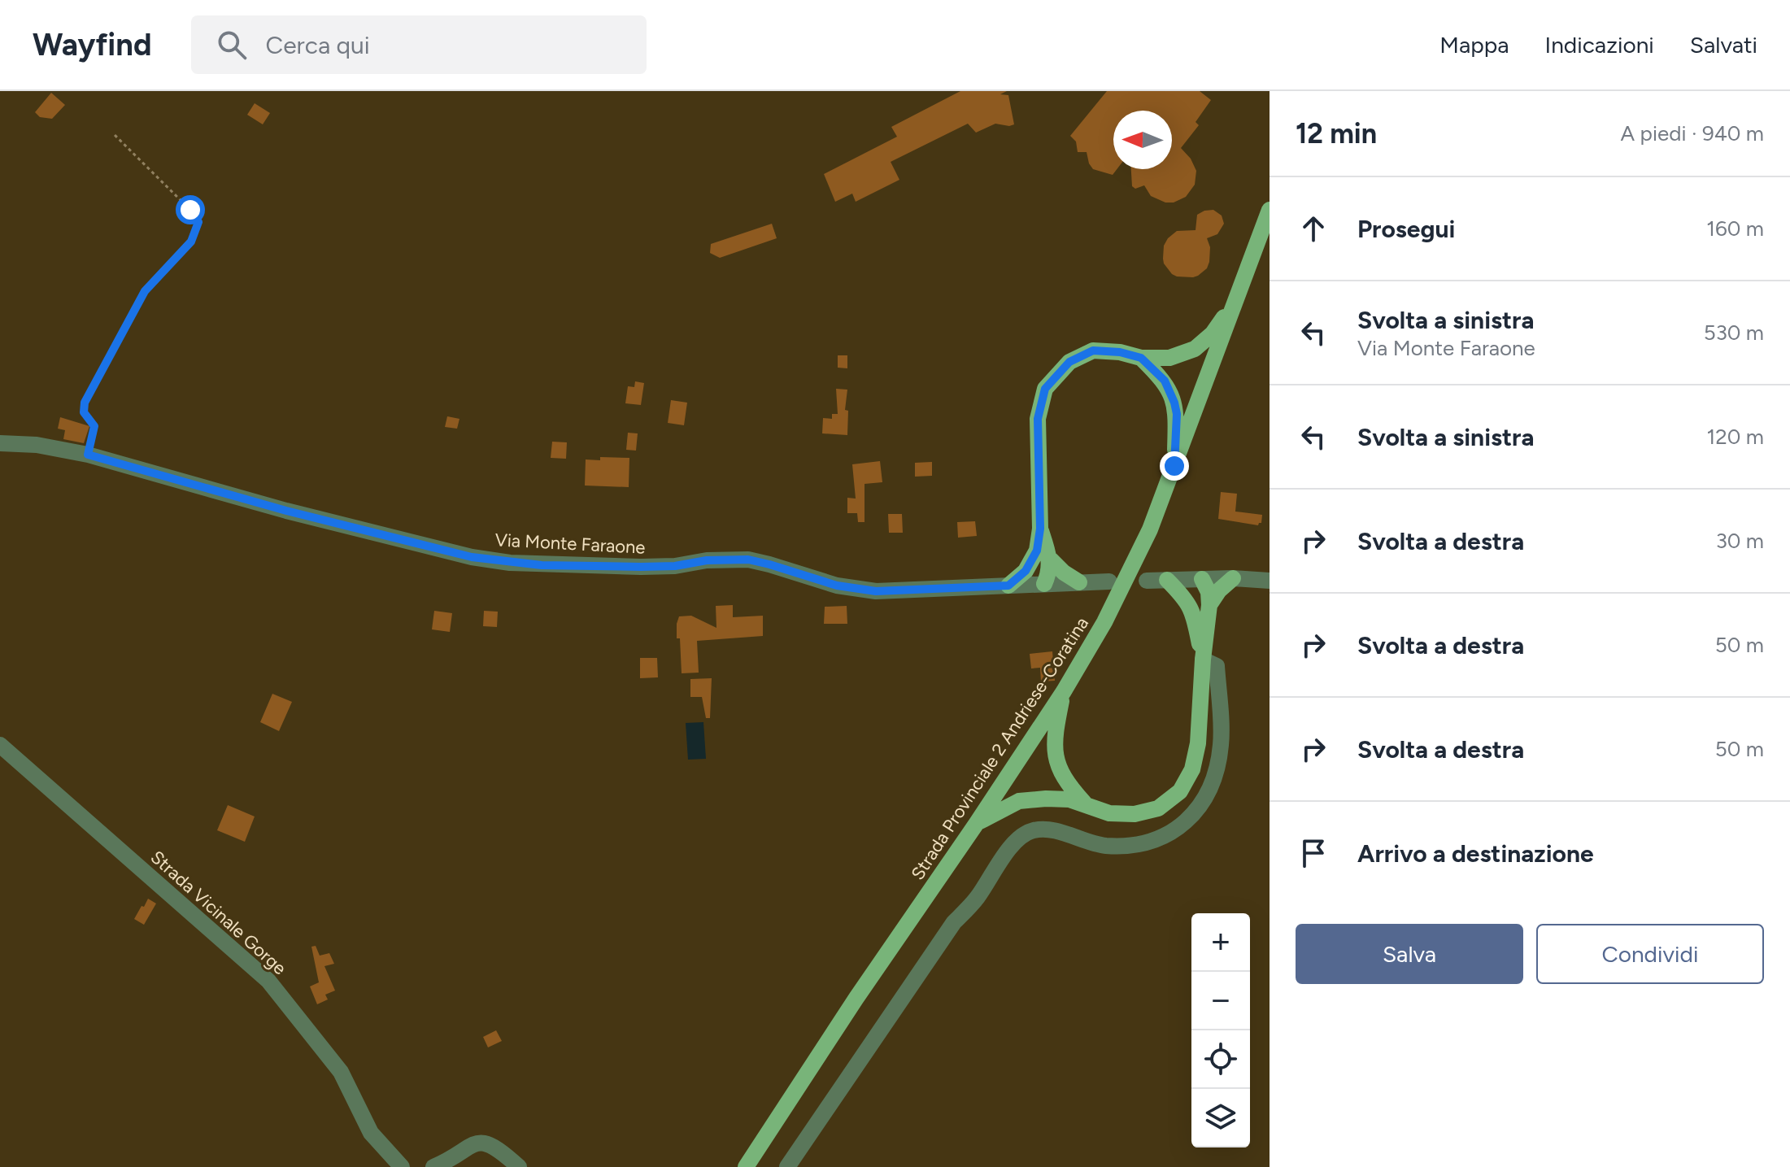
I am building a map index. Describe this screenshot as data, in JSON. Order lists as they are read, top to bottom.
{
  "streets": {
    "main road": ["Strada Provinciale 2 Andriese-Coratina"],
    "street": ["Via Monte Faraone", "Strada Vicinale Gorge"]
  },
  "north": "left",
  "page": {
    "header": "Wayfind",
    "search": "Cerca qui",
    "nav": ["Mappa", "Indicazioni", "Salvati"],
    "heading": ["12 min", "A piedi · 940 m"],
    "list": [
      ["Prosegui", "160 m"],
      ["Svolta a sinistra", "Via Monte Faraone", "530 m"],
      ["Svolta a sinistra", "120 m"],
      ["Svolta a destra", "30 m"],
      ["Svolta a destra", "50 m"],
      ["Svolta a destra", "50 m"],
      "Arrivo a destinazione"
    ],
    "buttons": ["Salva", "Condividi"],
    "map_buttons": ["+", "−"]
  }
}
